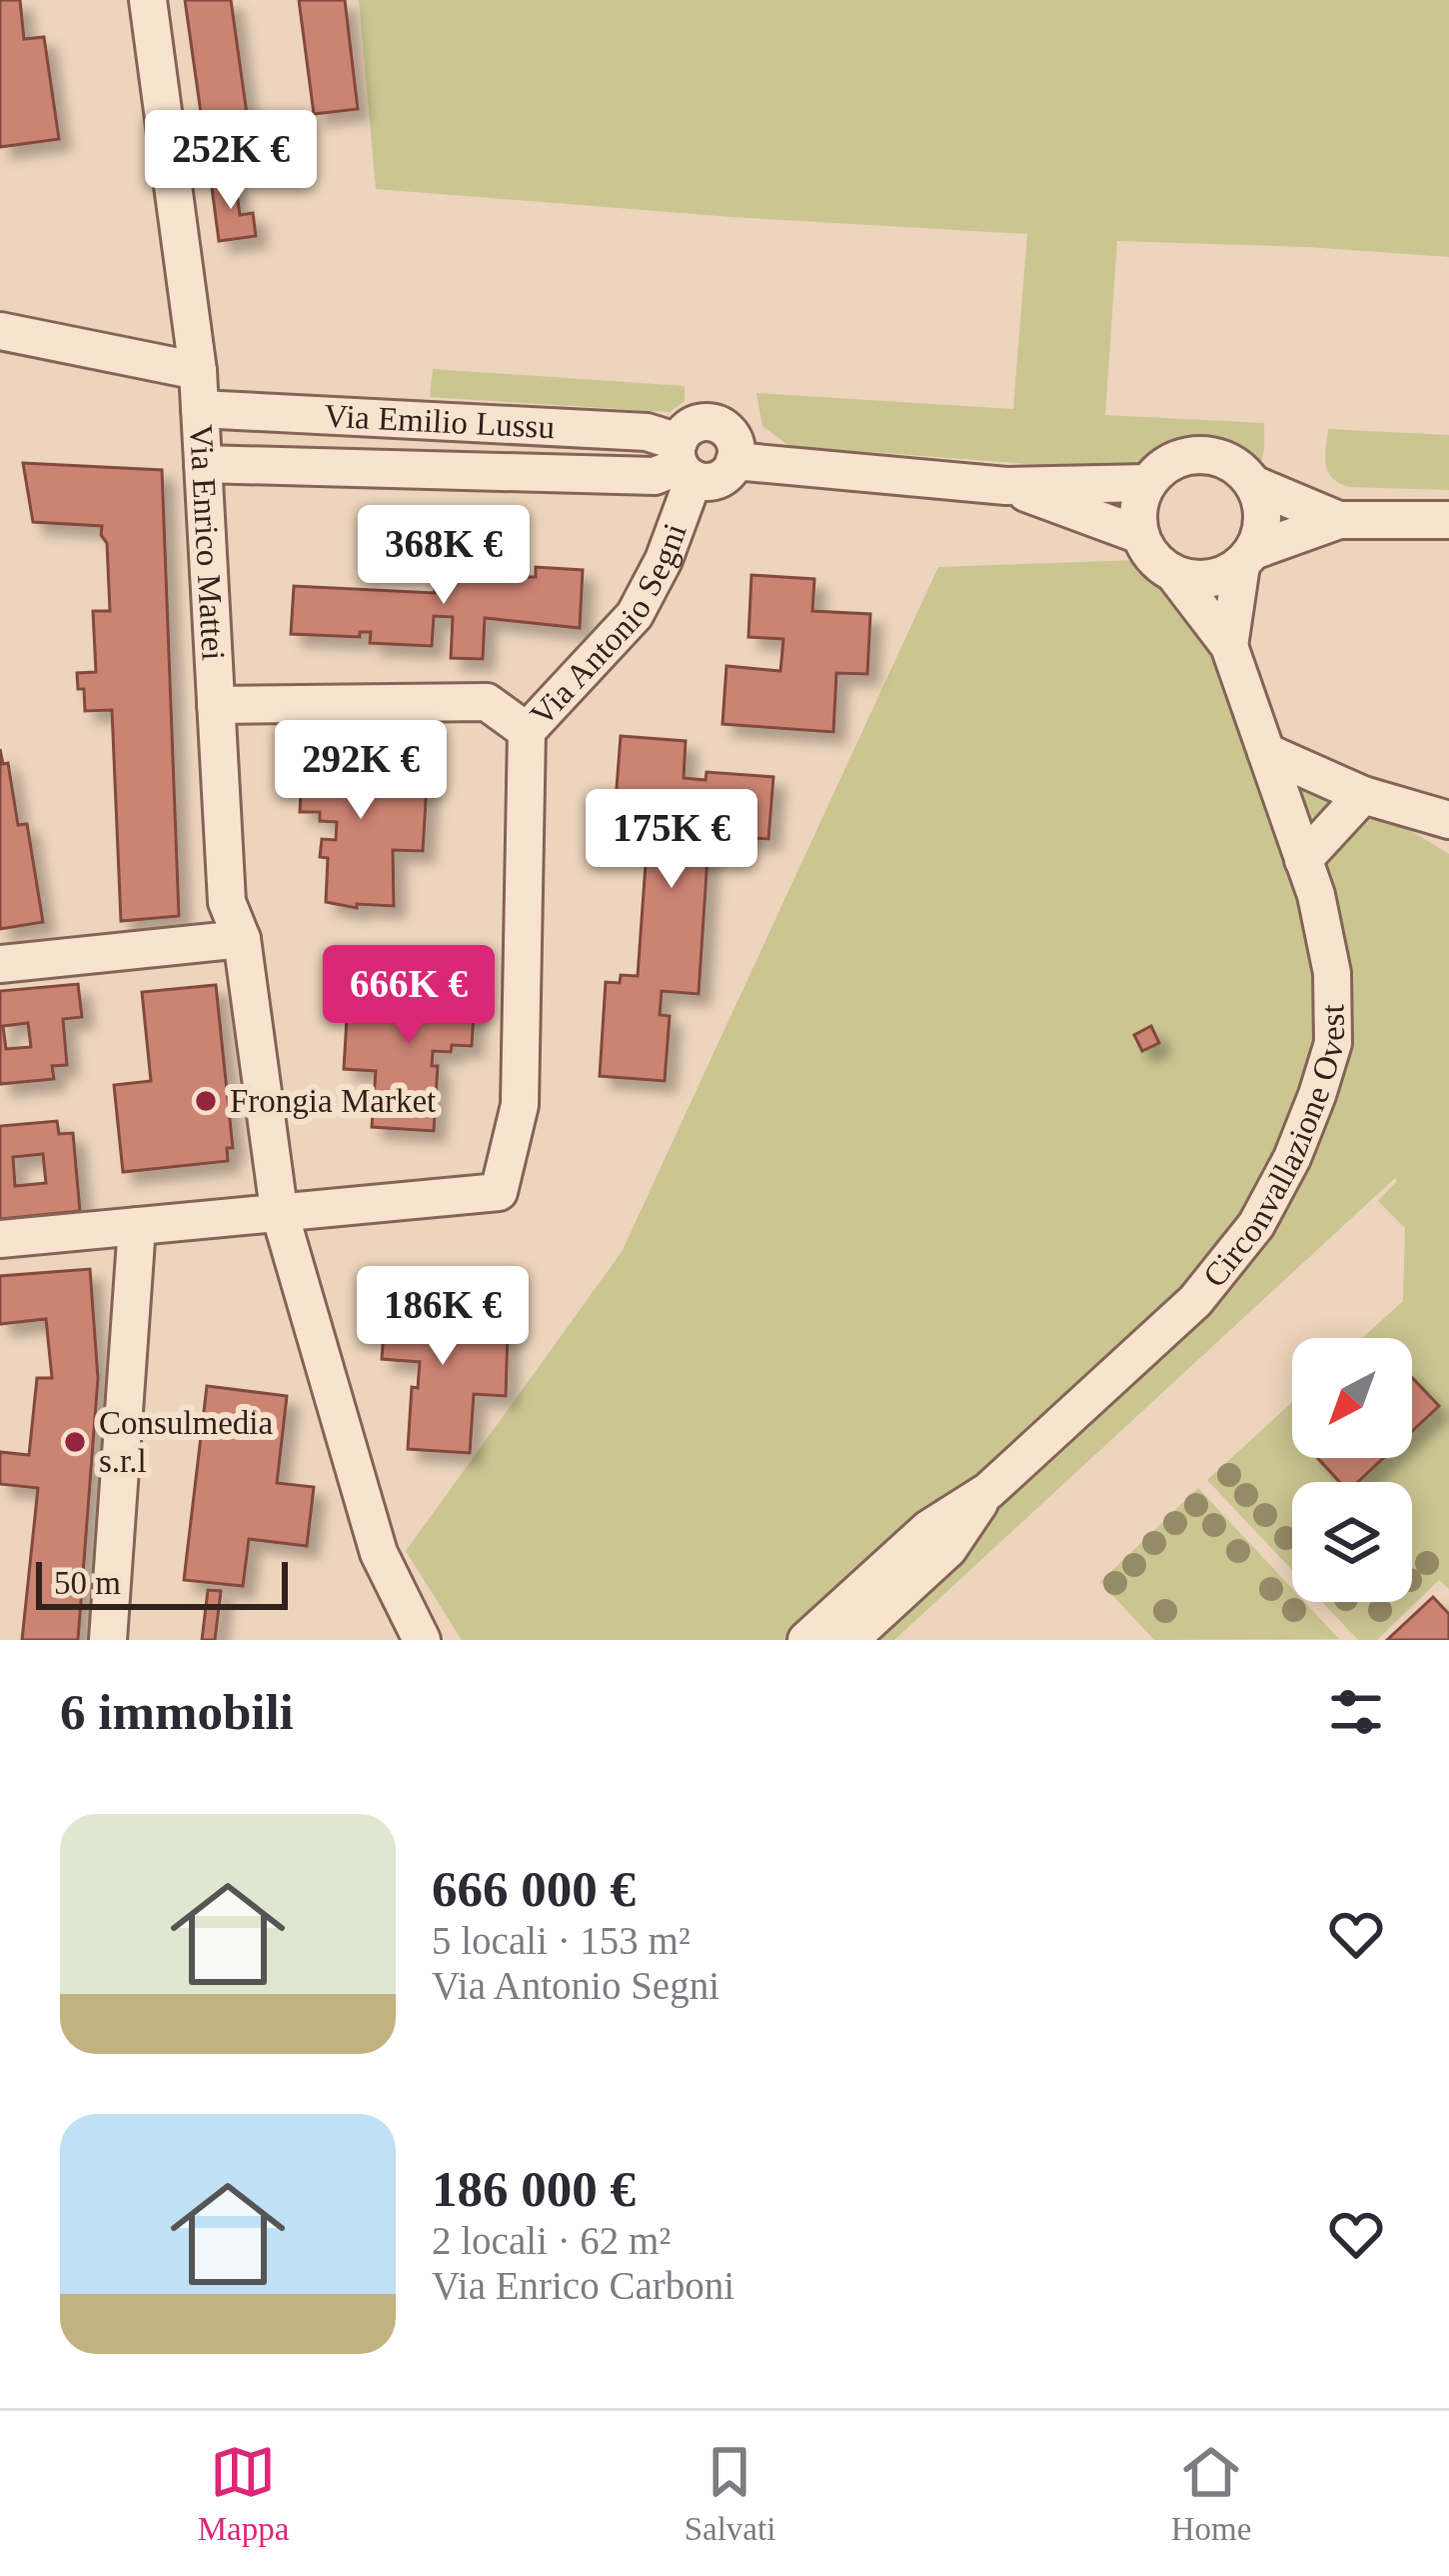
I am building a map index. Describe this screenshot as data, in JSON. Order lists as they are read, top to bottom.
{
  "streets": {
    "street": [
      "Via Emilio Lussu",
      "Via Enrico Mattei",
      "Via Antonio Segni",
      "Circonvallazione Ovest"
    ]
  },
  "crossings": [
    ["Via Emilio Lussu", "Via Enrico Mattei"],
    ["Via Emilio Lussu", "Via Antonio Segni"],
    ["Via Enrico Mattei", "Via Antonio Segni"]
  ],
  "places": ["Frongia Market", "Consulmedia s.r.l"],
  "scale_bar": "50 m",
  "north": "bottom left",
  "page": {
    "price": [
      "252K €",
      "368K €",
      "292K €",
      "175K €",
      "666K €",
      "186K €"
    ],
    "scale": "50 m",
    "heading": "6 immobili",
    "list": [
      {
        "name": "666 000 €",
        "note": "5 locali · 153 m² · Via Antonio Segni"
      },
      {
        "name": "186 000 €",
        "note": "2 locali · 62 m² · Via Enrico Carboni"
      }
    ],
    "tabs": ["Mappa", "Salvati", "Home"]
  }
}
